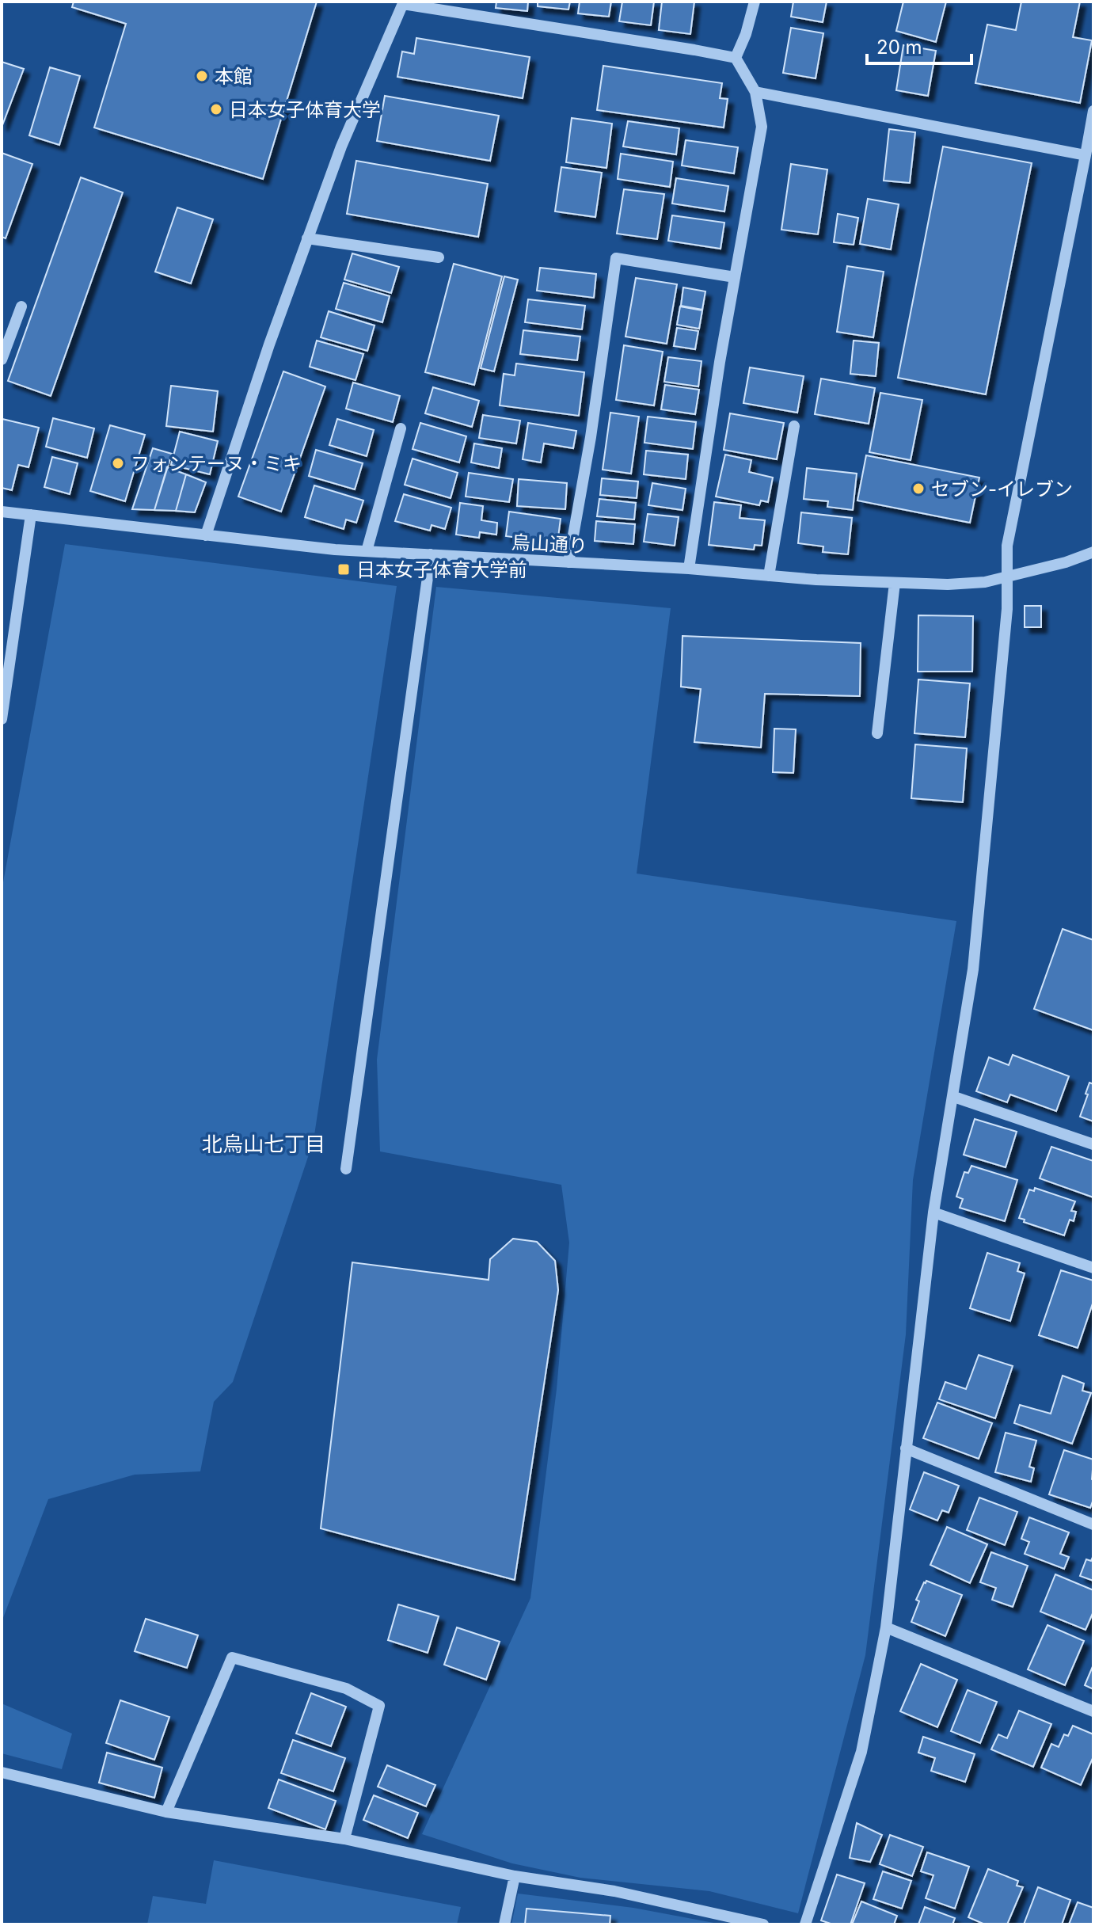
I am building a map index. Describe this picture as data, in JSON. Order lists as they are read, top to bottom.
{
  "streets": {
    "street": ["烏山通り"]
  },
  "districts": ["北烏山七丁目"],
  "places": {
    "other": [
      "本館",
      "日本女子体育大学",
      "フォンテーヌ・ミキ",
      "セブン-イレブン"
    ],
    "transit": ["日本女子体育大学前"]
  },
  "scale_bar": "20 m"
}
